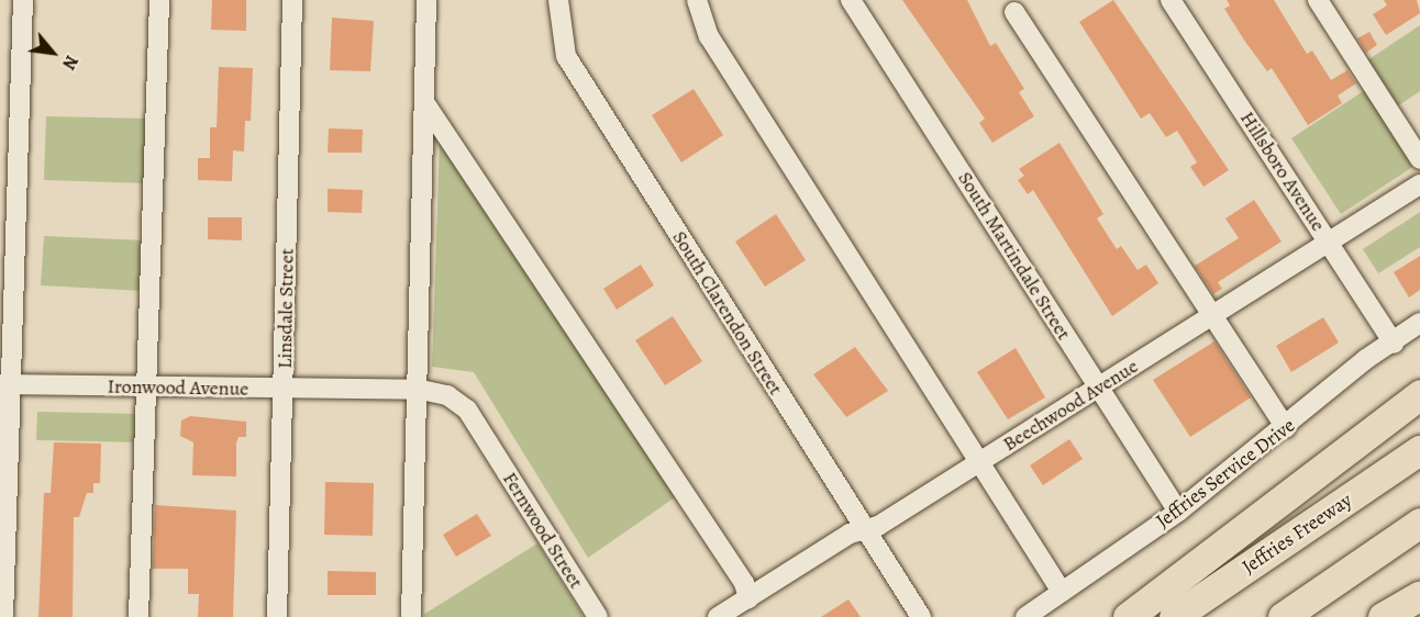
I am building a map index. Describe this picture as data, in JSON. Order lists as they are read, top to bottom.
{
  "streets": {
    "highway": ["Jeffries Freeway"],
    "street": [
      "Hillsboro Avenue",
      "South Martindale Street",
      "Linsdale Street",
      "South Clarendon Street",
      "Ironwood Avenue",
      "Beechwood Avenue",
      "Jeffries Service Drive",
      "Fernwood Street"
    ]
  },
  "crossings": [
    ["Hillsboro Avenue", "Beechwood Avenue"],
    ["Hillsboro Avenue", "Jeffries Service Drive"],
    ["South Martindale Street", "Beechwood Avenue"],
    ["South Martindale Street", "Jeffries Service Drive"],
    ["Linsdale Street", "Ironwood Avenue"],
    ["South Clarendon Street", "Beechwood Avenue"],
    ["Ironwood Avenue", "Fernwood Street"]
  ],
  "north": "bottom right"
}
